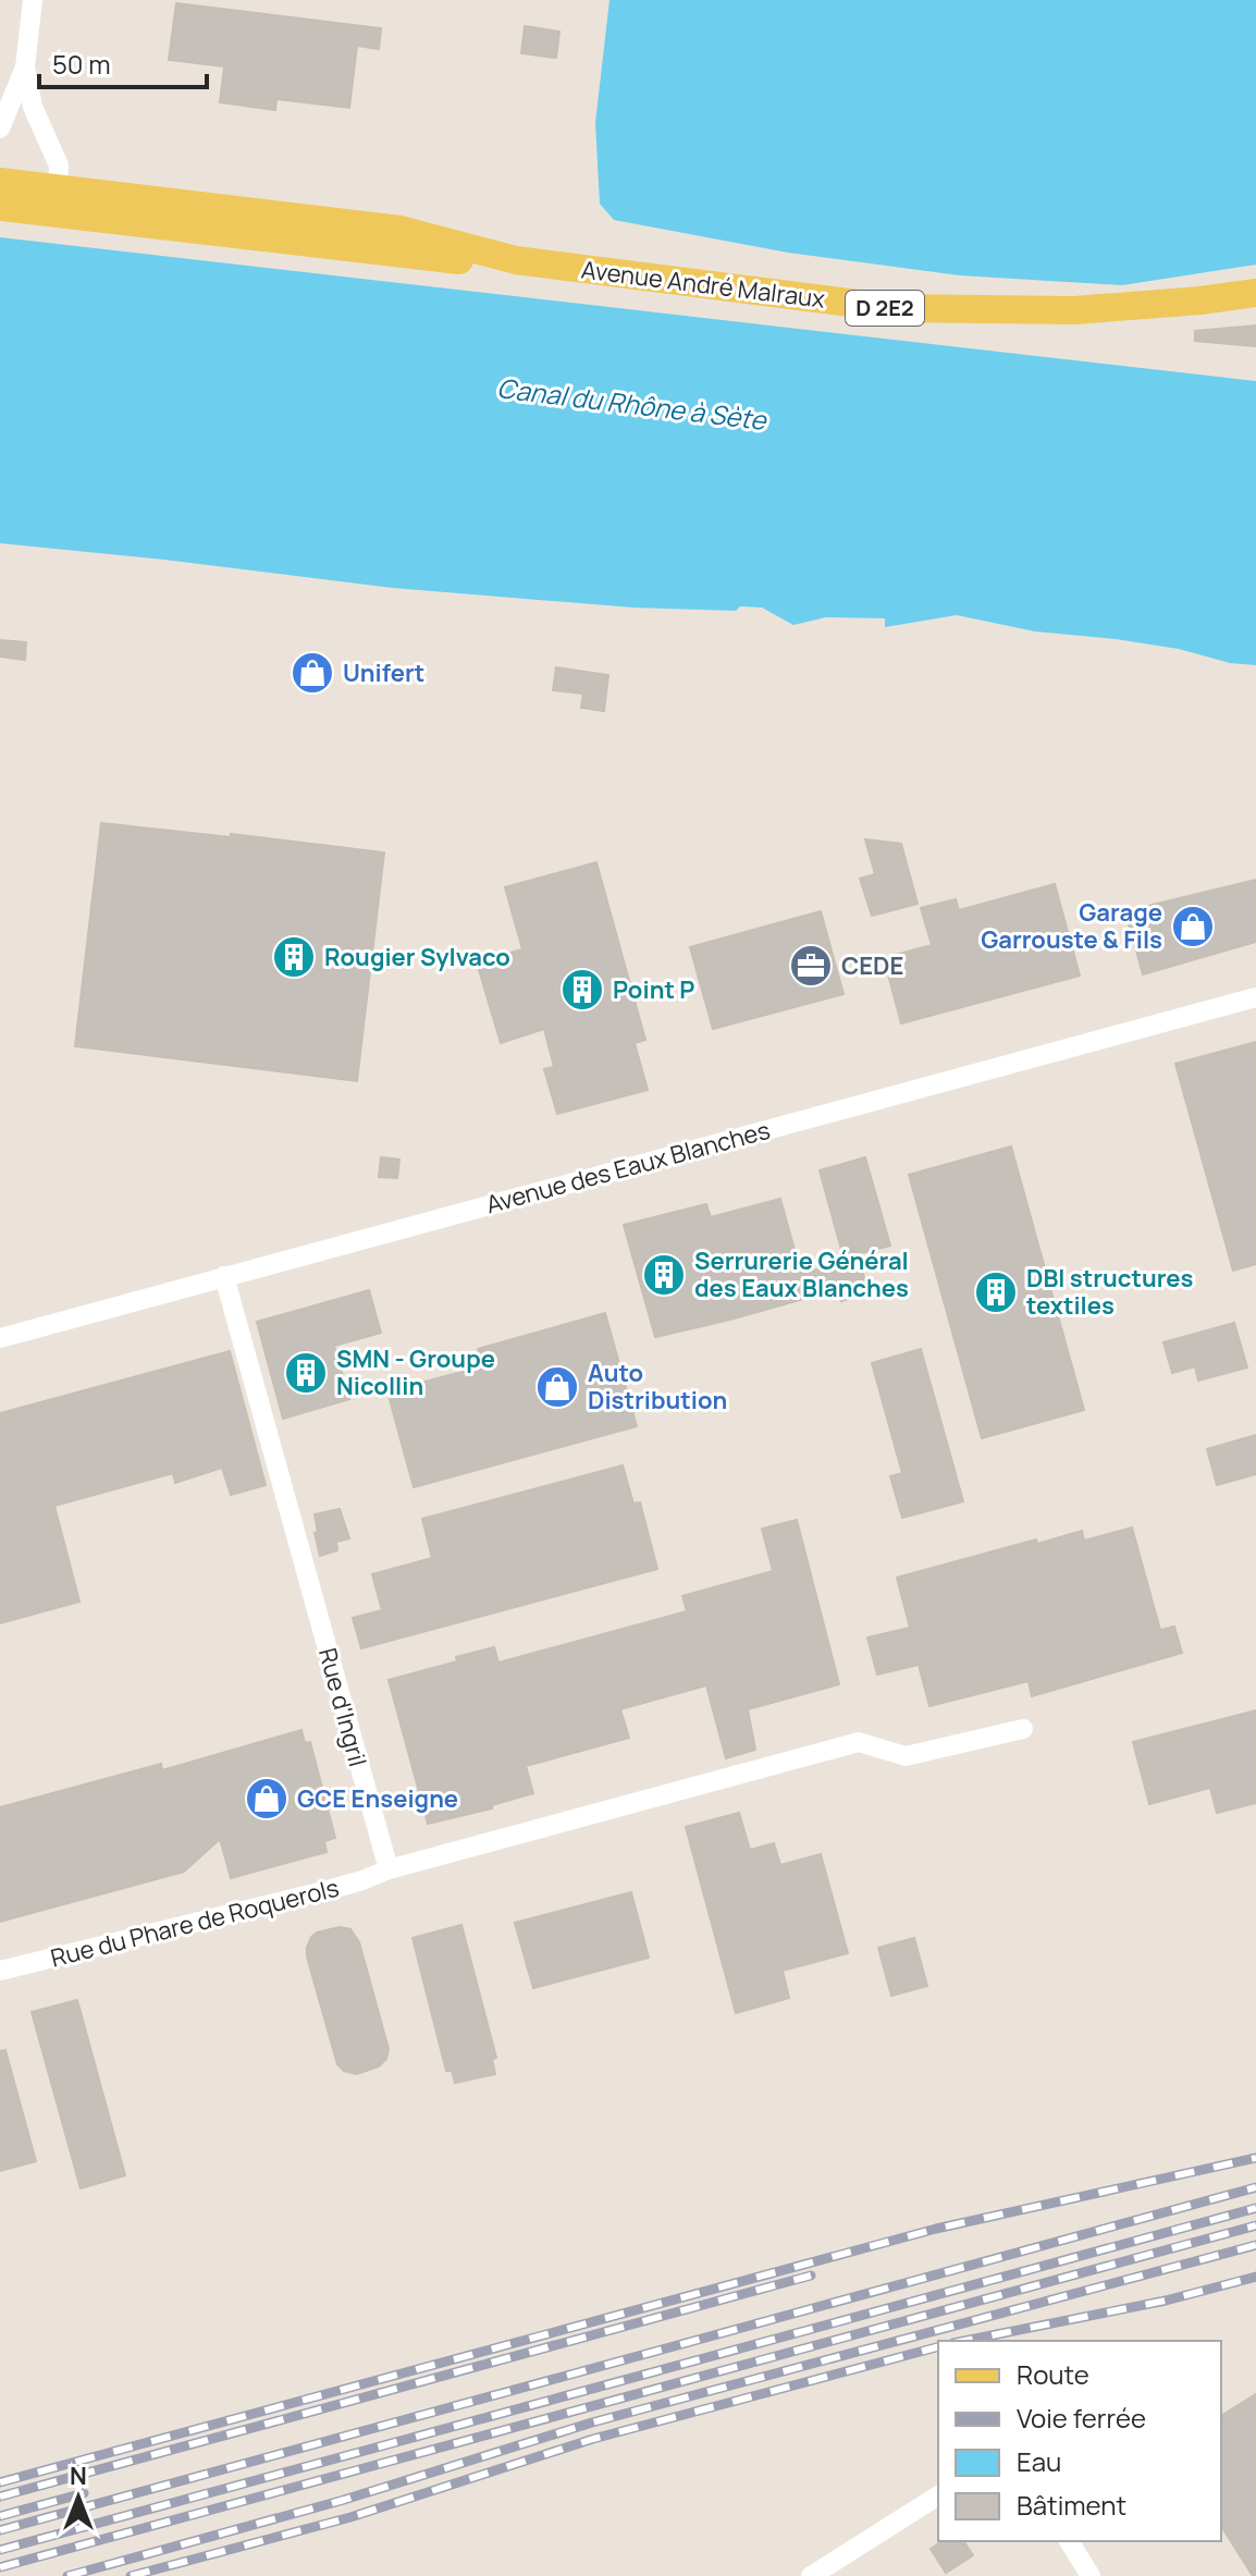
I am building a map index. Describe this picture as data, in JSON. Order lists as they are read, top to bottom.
{
  "streets": {
    "main road": ["Avenue André Malraux", "D 2E2"],
    "street": ["Avenue des Eaux Blanches", "Rue d'Ingril", "Rue du Phare de Roquerols"]
  },
  "crossings": [
    ["Avenue André Malraux", "D 2E2"],
    ["Avenue des Eaux Blanches", "Rue d'Ingril"],
    ["Rue d'Ingril", "Rue du Phare de Roquerols"]
  ],
  "water": ["Canal du Rhône à Sète"],
  "places": {
    "shop": [
      "Unifert",
      "Garage Garrouste & Fils",
      "Auto Distribution",
      "GCE Enseigne"
    ],
    "building": [
      "Rougier Sylvaco",
      "Point P",
      "Serrurerie Général des Eaux Blanches",
      "DBI structures textiles",
      "SMN - Groupe Nicollin"
    ],
    "office": ["CEDE"]
  },
  "legend": [
    "Route",
    "Voie ferrée",
    "Eau",
    "Bâtiment"
  ],
  "scale_bar": "50 m",
  "north": "top"
}
